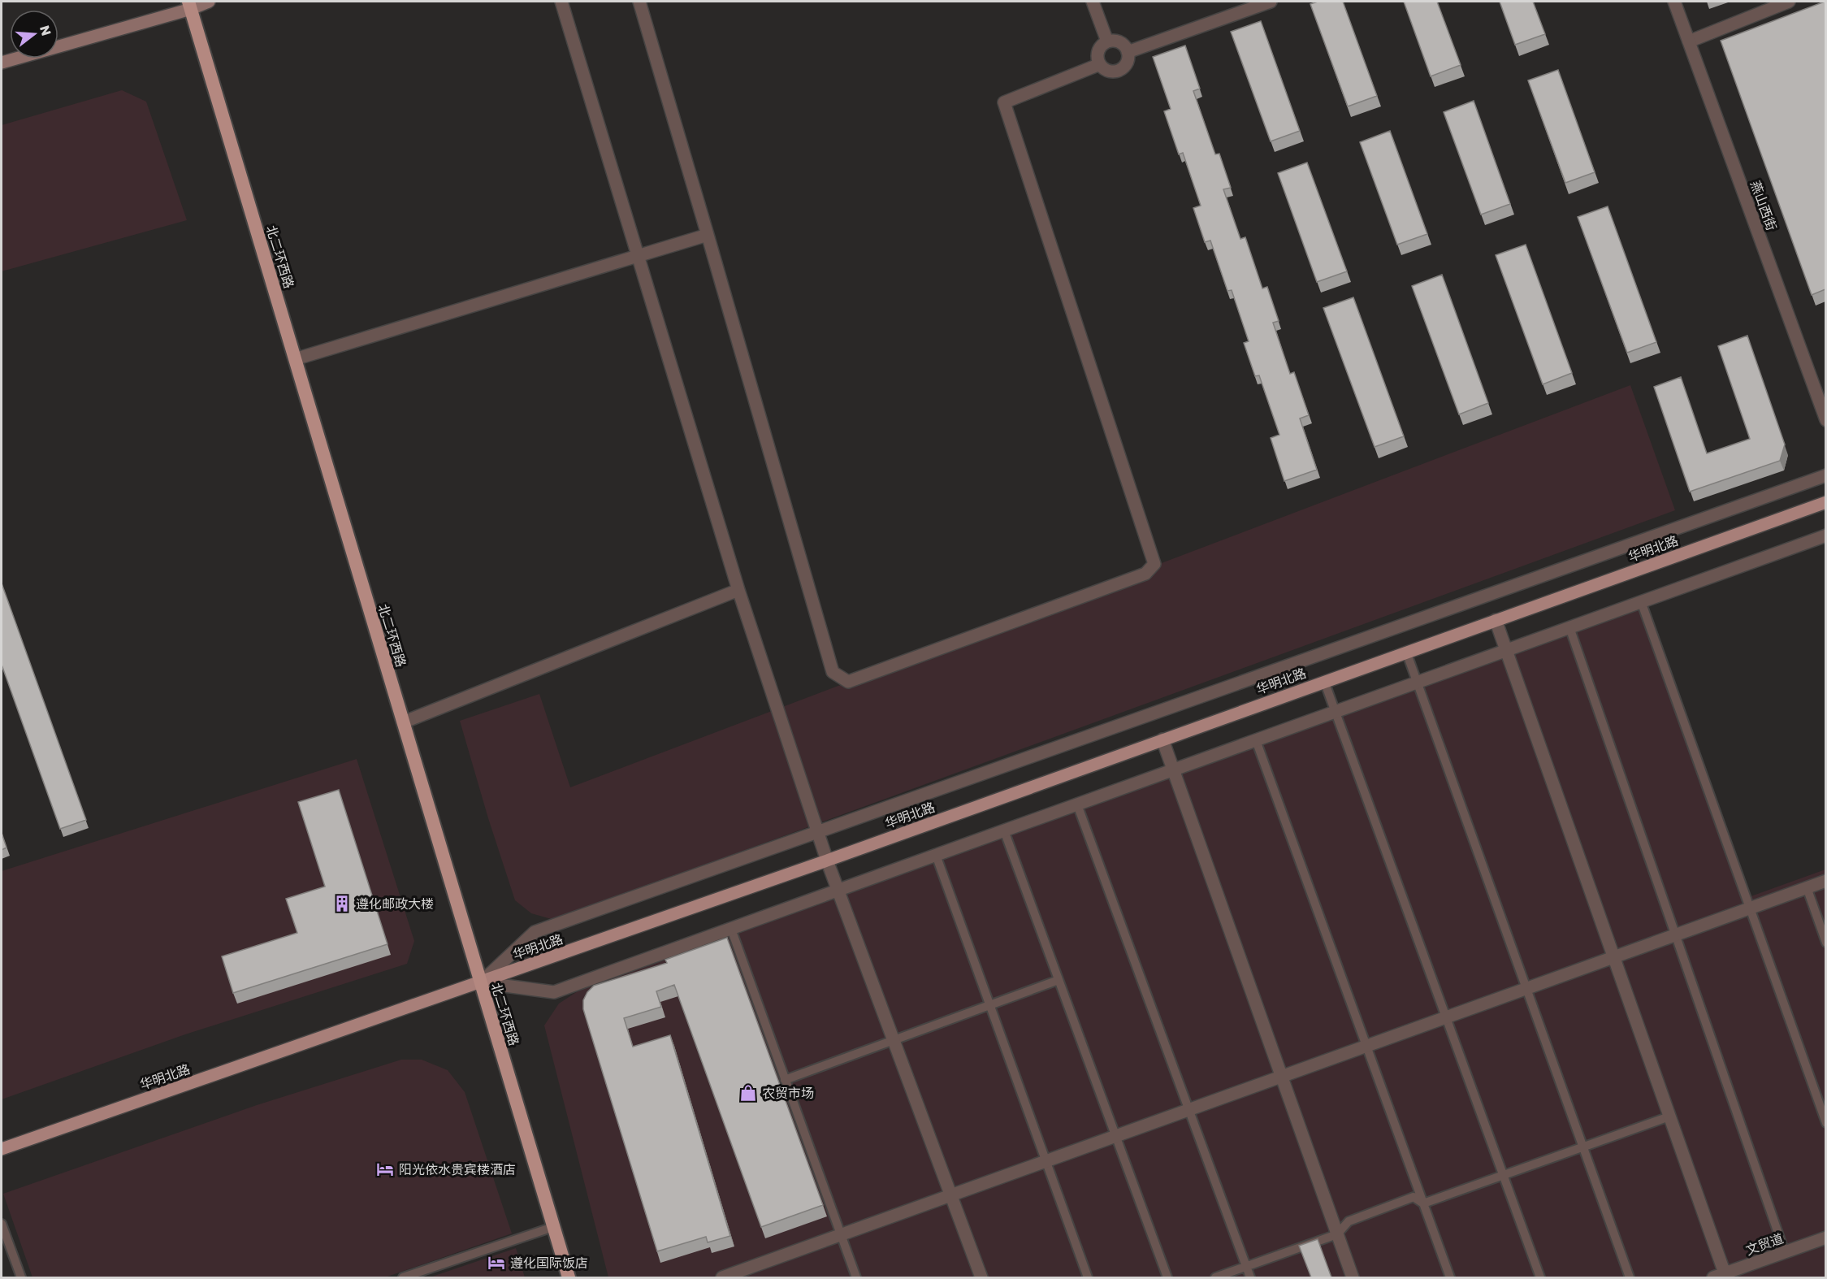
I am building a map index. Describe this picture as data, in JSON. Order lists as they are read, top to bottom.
{
  "streets": {
    "highway": ["北二环西路"],
    "main road": ["华明北路"],
    "street": ["燕山西街", "文贸道"]
  },
  "crossings": [
    ["北二环西路", "华明北路"]
  ],
  "places": {
    "building": ["遵化邮政大楼"],
    "shop": ["农贸市场"],
    "hotel": ["阳光依水贵宾楼酒店", "遵化国际饭店"]
  },
  "north": "right"
}
